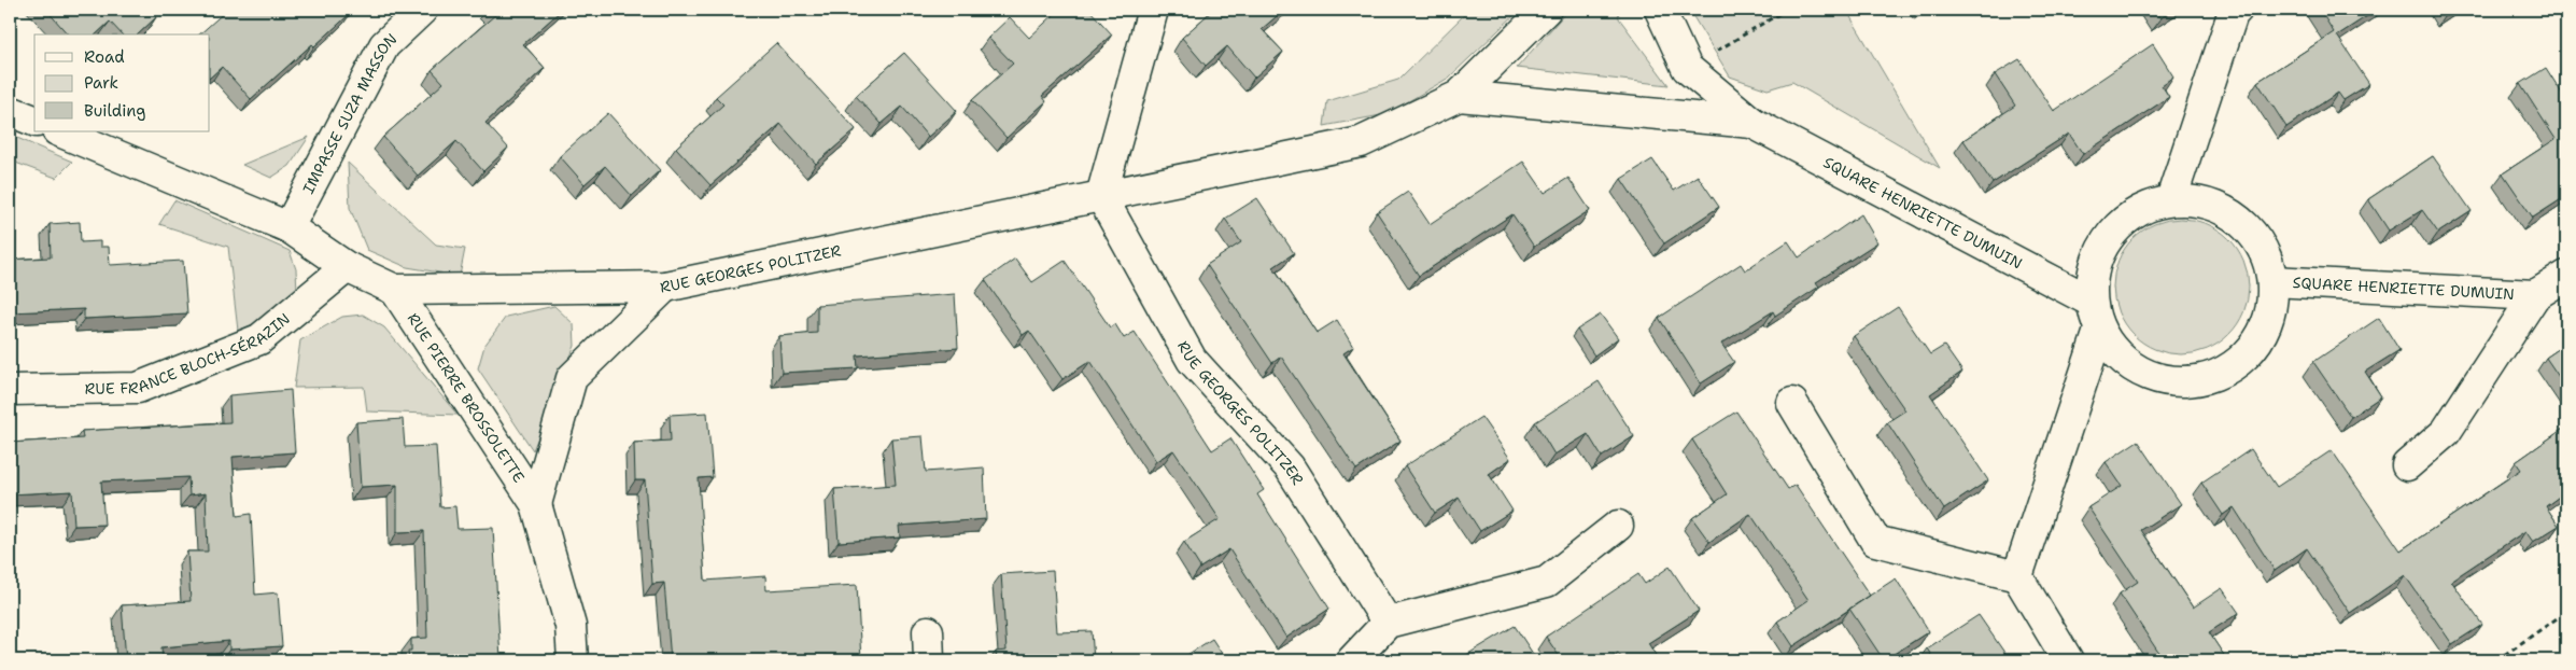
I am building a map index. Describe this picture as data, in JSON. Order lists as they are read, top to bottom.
{
  "streets": {
    "street": [
      "IMPASSE SUZA MASSON",
      "SQUARE HENRIETTE DUMUIN",
      "RUE GEORGES POLITZER",
      "RUE FRANCE BLOCH-SÉRAZIN",
      "RUE PIERRE BROSSOLETTE"
    ]
  },
  "crossings": [
    ["RUE GEORGES POLITZER", "RUE PIERRE BROSSOLETTE"]
  ],
  "legend": ["Road", "Park", "Building"]
}
